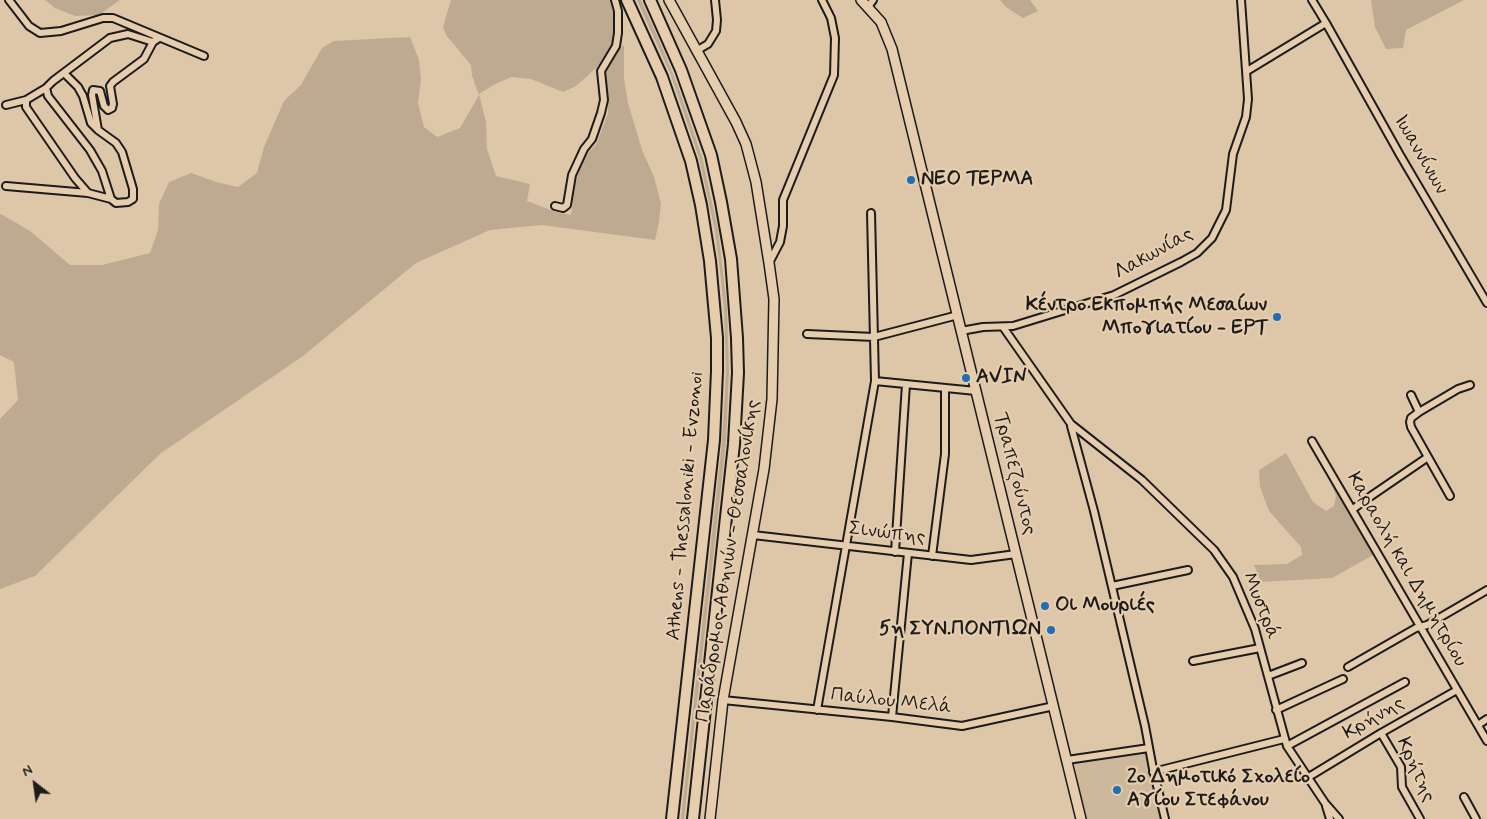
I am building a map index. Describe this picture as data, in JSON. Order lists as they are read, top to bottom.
{
  "streets": {
    "highway": ["Athens - Thessaloniki - Evzonoi"],
    "main road": ["Τραπεζούντος", "Παράδρομος Αθηνών - Θεσσαλονίκης"],
    "street": [
      "Ιωαννίνων",
      "Λακωνίας",
      "Σινώπης",
      "Καραολή και Δημητρίου",
      "Μυστρά",
      "Παύλου Μελά",
      "Κρήνης",
      "Κρήτης"
    ]
  },
  "crossings": [
    ["Λακωνίας", "Τραπεζούντος"],
    ["Τραπεζούντος", "Σινώπης"],
    ["Τραπεζούντος", "Παύλου Μελά"],
    ["Σινώπης", "Παράδρομος Αθηνών - Θεσσαλονίκης"],
    ["Παράδρομος Αθηνών - Θεσσαλονίκης", "Παύλου Μελά"],
    ["Καραολή και Δημητρίου", "Κρήνης"],
    ["Μυστρά", "Κρήνης"],
    ["Κρήνης", "Κρήτης"]
  ],
  "places": [
    "ΝΕΟ ΤΕΡΜΑ",
    "Κέντρο Εκπομπής Μεσαίων Μπογιατίου - ΕΡΤ",
    "AVIN",
    "Οι Μουριές",
    "5η ΣΥΝ.ΠΟΝΤΙΩΝ",
    "2ο Δημοτικό Σχολείο Αγίου Στεφάνου"
  ],
  "north": "top left"
}
